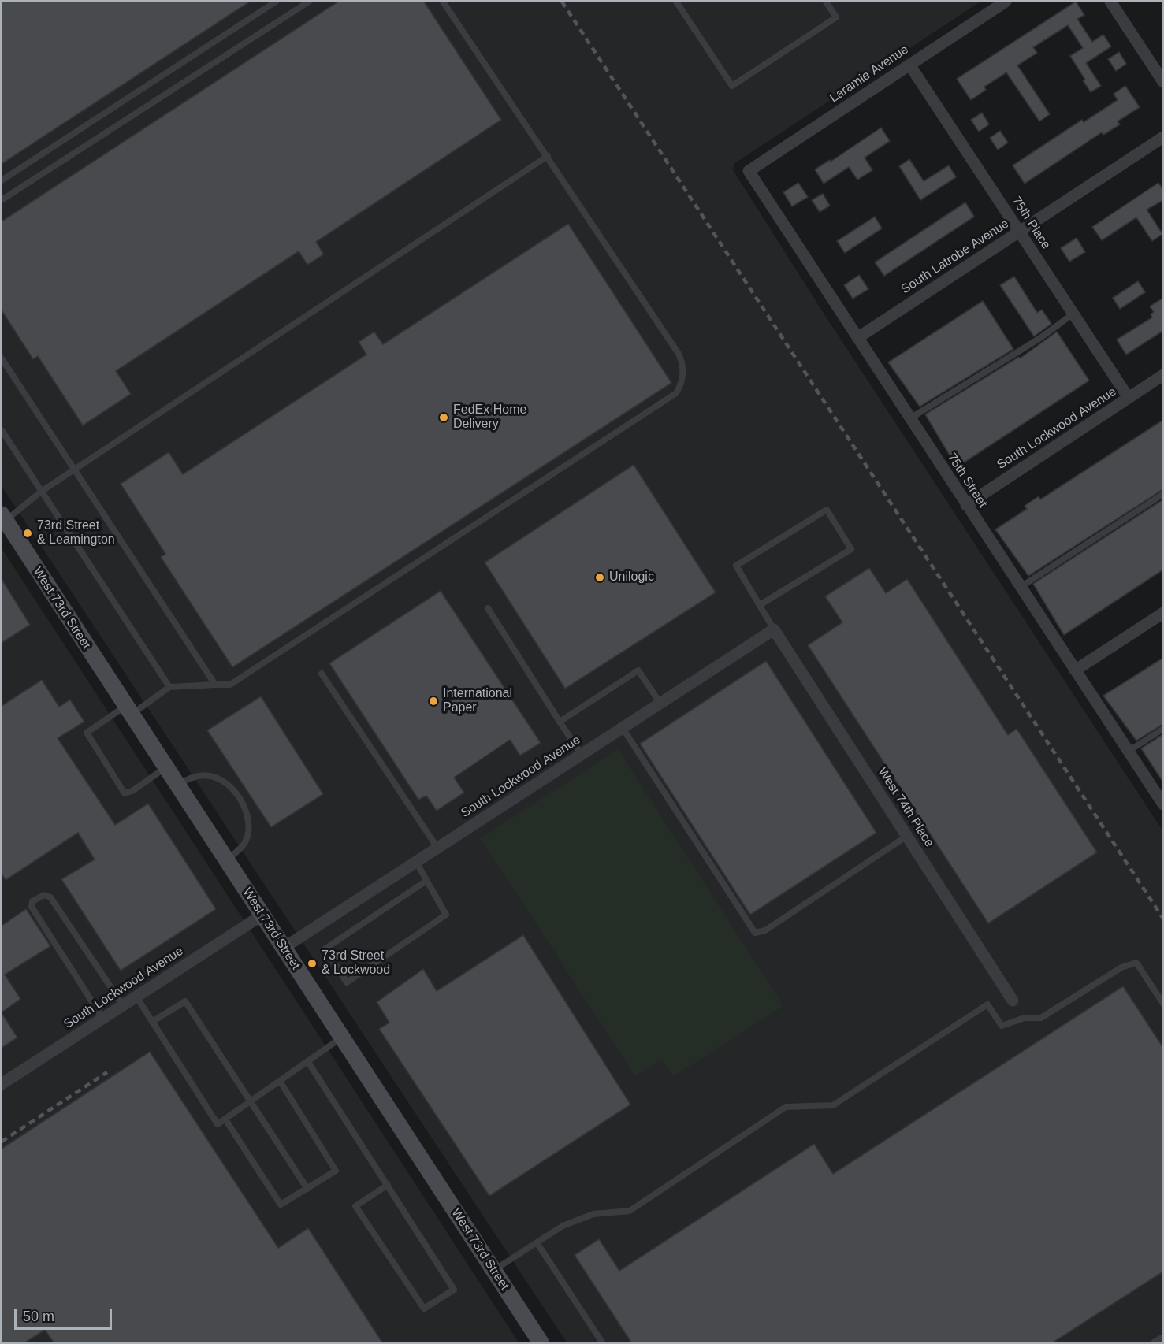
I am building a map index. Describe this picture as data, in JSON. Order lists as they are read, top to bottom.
{
  "streets": {
    "street": [
      "Laramie Avenue",
      "75th Place",
      "South Latrobe Avenue",
      "South Lockwood Avenue",
      "75th Street",
      "West 73rd Street",
      "West 74th Place"
    ]
  },
  "crossings": [
    ["Laramie Avenue", "75th Place"],
    ["Laramie Avenue", "75th Street"],
    ["75th Place", "South Latrobe Avenue"],
    ["75th Place", "South Lockwood Avenue"],
    ["South Latrobe Avenue", "75th Street"],
    ["South Lockwood Avenue", "75th Street"],
    ["South Lockwood Avenue", "West 73rd Street"],
    ["South Lockwood Avenue", "West 74th Place"]
  ],
  "places": [
    "FedEx Home Delivery",
    "73rd Street & Leamington",
    "Unilogic",
    "International Paper",
    "73rd Street & Lockwood"
  ],
  "scale_bar": "50 m"
}
